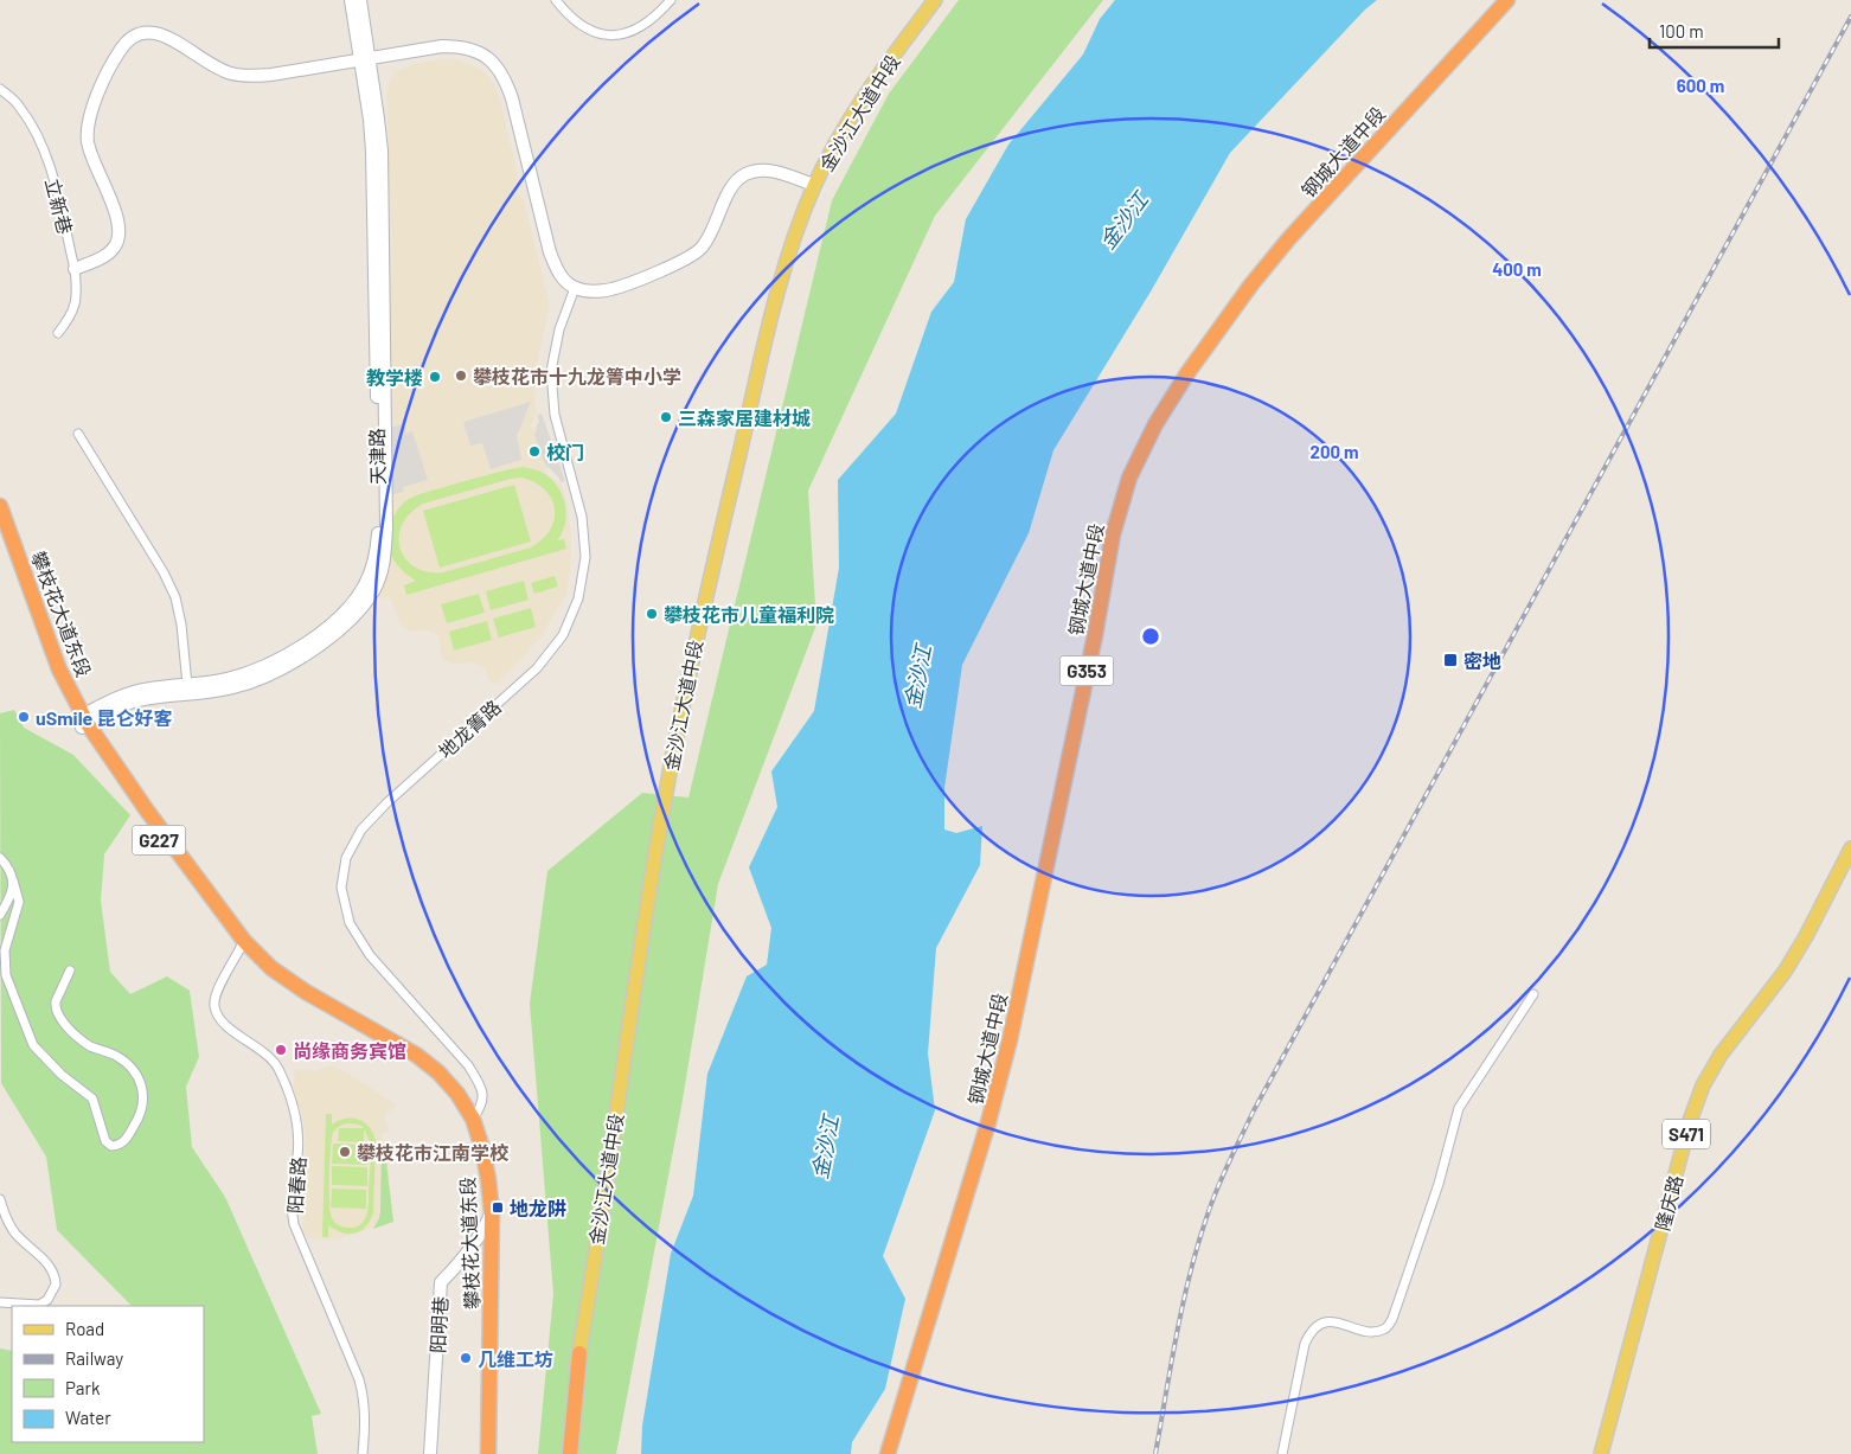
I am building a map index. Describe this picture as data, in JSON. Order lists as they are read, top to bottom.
{
  "streets": {
    "highway": [
      "钢城大道中段",
      "攀枝花大道东段",
      "G353",
      "G227"
    ],
    "main road": [
      "金沙江大道中段",
      "天津路",
      "S471",
      "隆庆路",
      "阳明巷"
    ],
    "street": ["立新巷", "地龙箐路", "阳春路"]
  },
  "crossings": [
    ["天津路", "攀枝花大道东段"],
    ["攀枝花大道东段", "地龙箐路"],
    ["攀枝花大道东段", "阳春路"],
    ["攀枝花大道东段", "阳明巷"]
  ],
  "water": ["金沙江"],
  "places": {
    "other": [
      "攀枝花市十九龙箐中小学",
      "教学楼",
      "三森家居建材城",
      "校门",
      "攀枝花市儿童福利院",
      "uSmile 昆仑好客",
      "尚缘商务宾馆",
      "攀枝花市江南学校",
      "几维工坊"
    ],
    "transit": ["密地", "地龙阱"]
  },
  "legend": [
    "Road",
    "Railway",
    "Park",
    "Water"
  ],
  "scale_bar": "100 m",
  "rings": ["600 m", "400 m", "200 m"]
}
